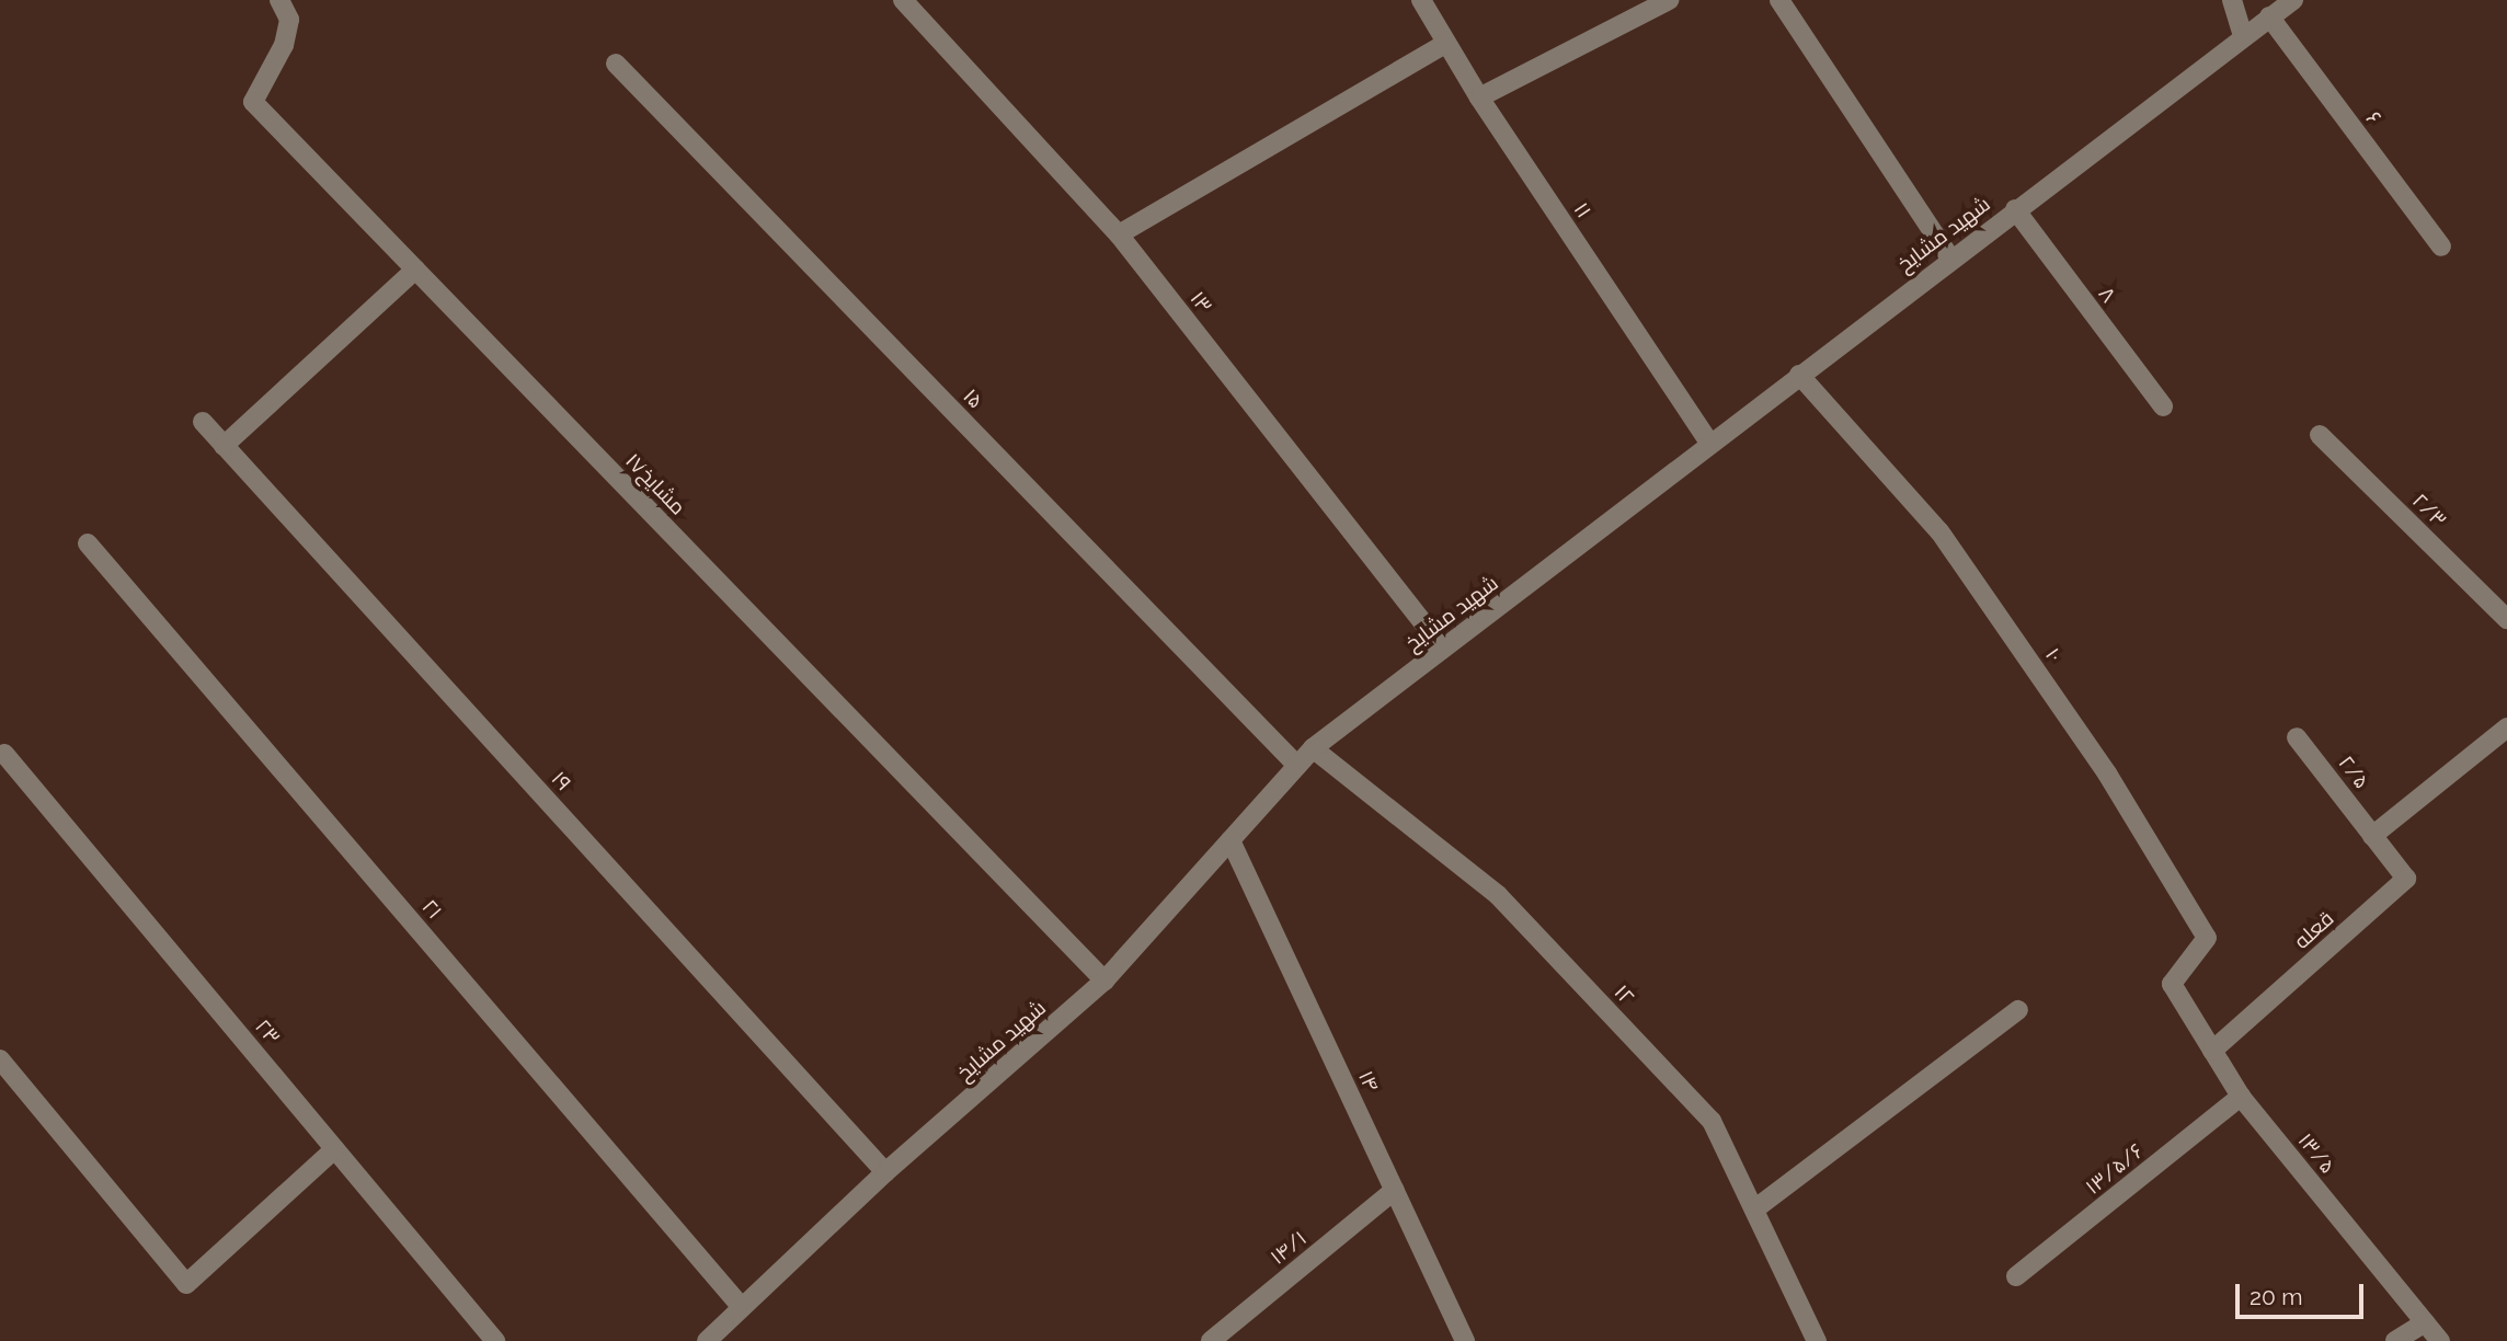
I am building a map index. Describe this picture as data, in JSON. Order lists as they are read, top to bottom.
{
  "streets": {
    "street": [
      "۶",
      "۱۱",
      "شهید مشایخ",
      "۸",
      "۱۳",
      "۱۵",
      "۱۷مشایخ",
      "۲/۳",
      "۱۰",
      "۲/۵",
      "۱۹",
      "۲۱",
      "قعله",
      "۱۲",
      "۲۳",
      "۱۴",
      "۱۳/۵",
      "۱۳/۵/۶",
      "۱۴/۱"
    ]
  },
  "crossings": [
    ["۶", "شهید مشایخ"],
    ["۱۱", "شهید مشایخ"],
    ["شهید مشایخ", "۸"],
    ["شهید مشایخ", "۱۳"],
    ["شهید مشایخ", "۱۵"],
    ["شهید مشایخ", "۱۷مشایخ"],
    ["شهید مشایخ", "۱۰"],
    ["شهید مشایخ", "۱۹"],
    ["شهید مشایخ", "۲۱"],
    ["شهید مشایخ", "۱۲"],
    ["شهید مشایخ", "۱۴"],
    ["۱۰", "۱۳/۵"],
    ["۲/۵", "قعله"],
    ["قعله", "۱۳/۵"],
    ["۱۴", "۱۴/۱"],
    ["۱۳/۵", "۱۳/۵/۶"]
  ],
  "scale_bar": "20 m"
}
